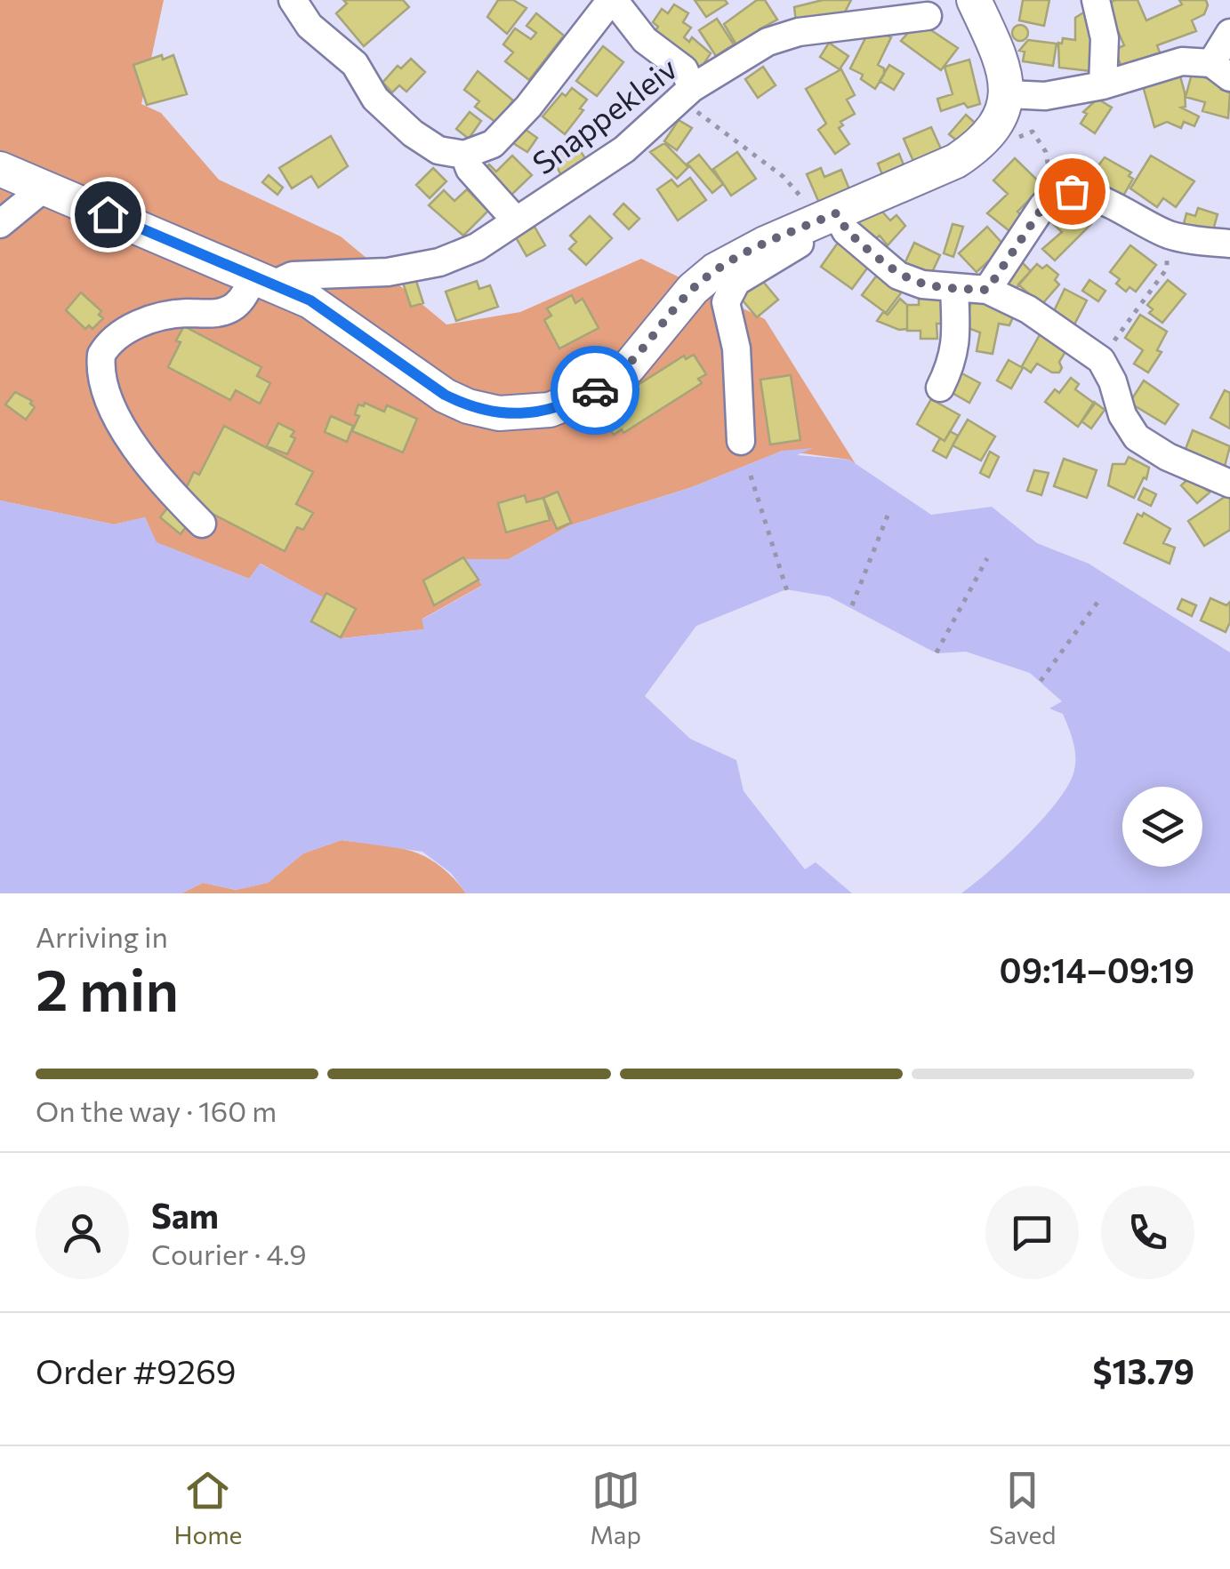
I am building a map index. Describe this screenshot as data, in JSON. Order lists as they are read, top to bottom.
{
  "streets": {
    "street": ["Snappekleiv"]
  },
  "page": {
    "heading": ["2 min", "Arriving in", "09:14–09:19"],
    "panel": [
      "Sam",
      "Courier · 4.9",
      "Order #9269",
      "$13.79"
    ],
    "bar": "On the way · 160 m",
    "tabs": ["Home", "Map", "Saved"]
  }
}
